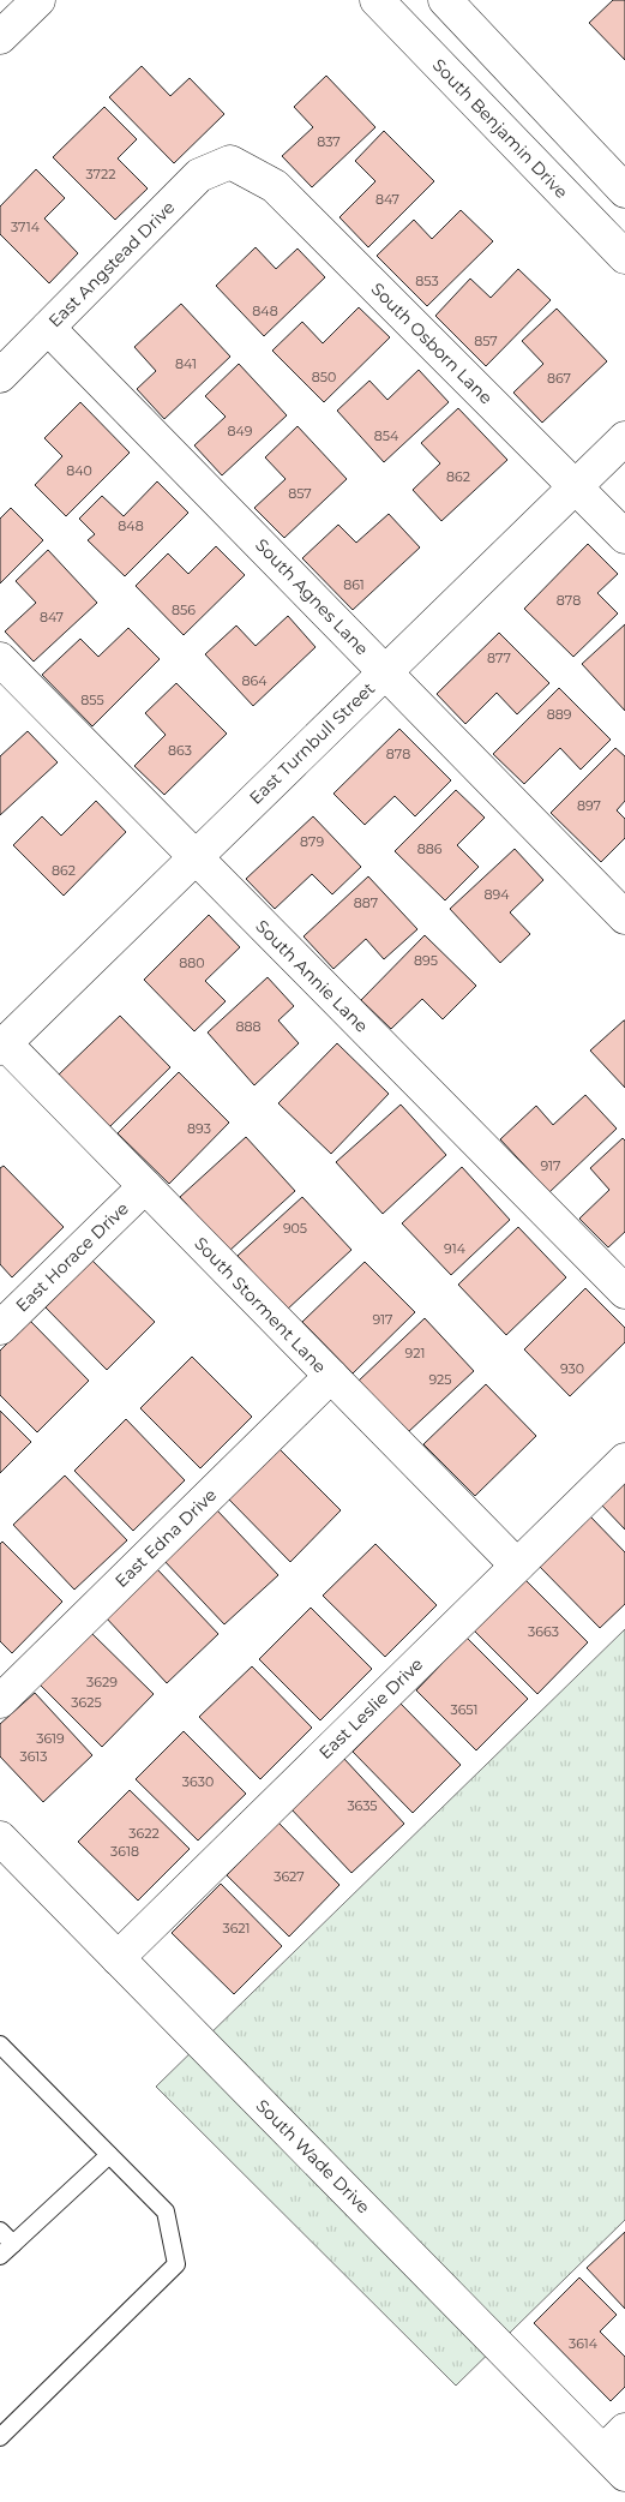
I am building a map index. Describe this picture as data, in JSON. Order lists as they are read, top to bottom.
{
  "streets": {
    "street": [
      "South Benjamin Drive",
      "East Angstead Drive",
      "South Osborn Lane",
      "South Agnes Lane",
      "East Turnbull Street",
      "South Annie Lane",
      "East Horace Drive",
      "South Storment Lane",
      "East Edna Drive",
      "East Leslie Drive",
      "South Wade Drive"
    ]
  },
  "crossings": [
    ["East Angstead Drive", "South Osborn Lane"],
    ["East Angstead Drive", "South Agnes Lane"],
    ["South Osborn Lane", "East Turnbull Street"],
    ["South Agnes Lane", "East Turnbull Street"],
    ["East Turnbull Street", "South Annie Lane"],
    ["East Turnbull Street", "South Storment Lane"],
    ["East Horace Drive", "South Storment Lane"],
    ["South Storment Lane", "East Edna Drive"],
    ["South Storment Lane", "East Leslie Drive"],
    ["East Leslie Drive", "South Wade Drive"]
  ],
  "house_numbers": [
    "837",
    "3722",
    "847",
    "3714",
    "853",
    "848",
    "857",
    "841",
    "850",
    "867",
    "849",
    "854",
    "840",
    "862",
    "857",
    "848",
    "861",
    "878",
    "856",
    "847",
    "877",
    "864",
    "855",
    "889",
    "863",
    "878",
    "897",
    "879",
    "886",
    "862",
    "894",
    "887",
    "895",
    "880",
    "888",
    "893",
    "917",
    "905",
    "914",
    "917",
    "921",
    "930",
    "925",
    "3663",
    "3629",
    "3625",
    "3651",
    "3619",
    "3613",
    "3630",
    "3635",
    "3622",
    "3618",
    "3627",
    "3621",
    "3614"
  ]
}
